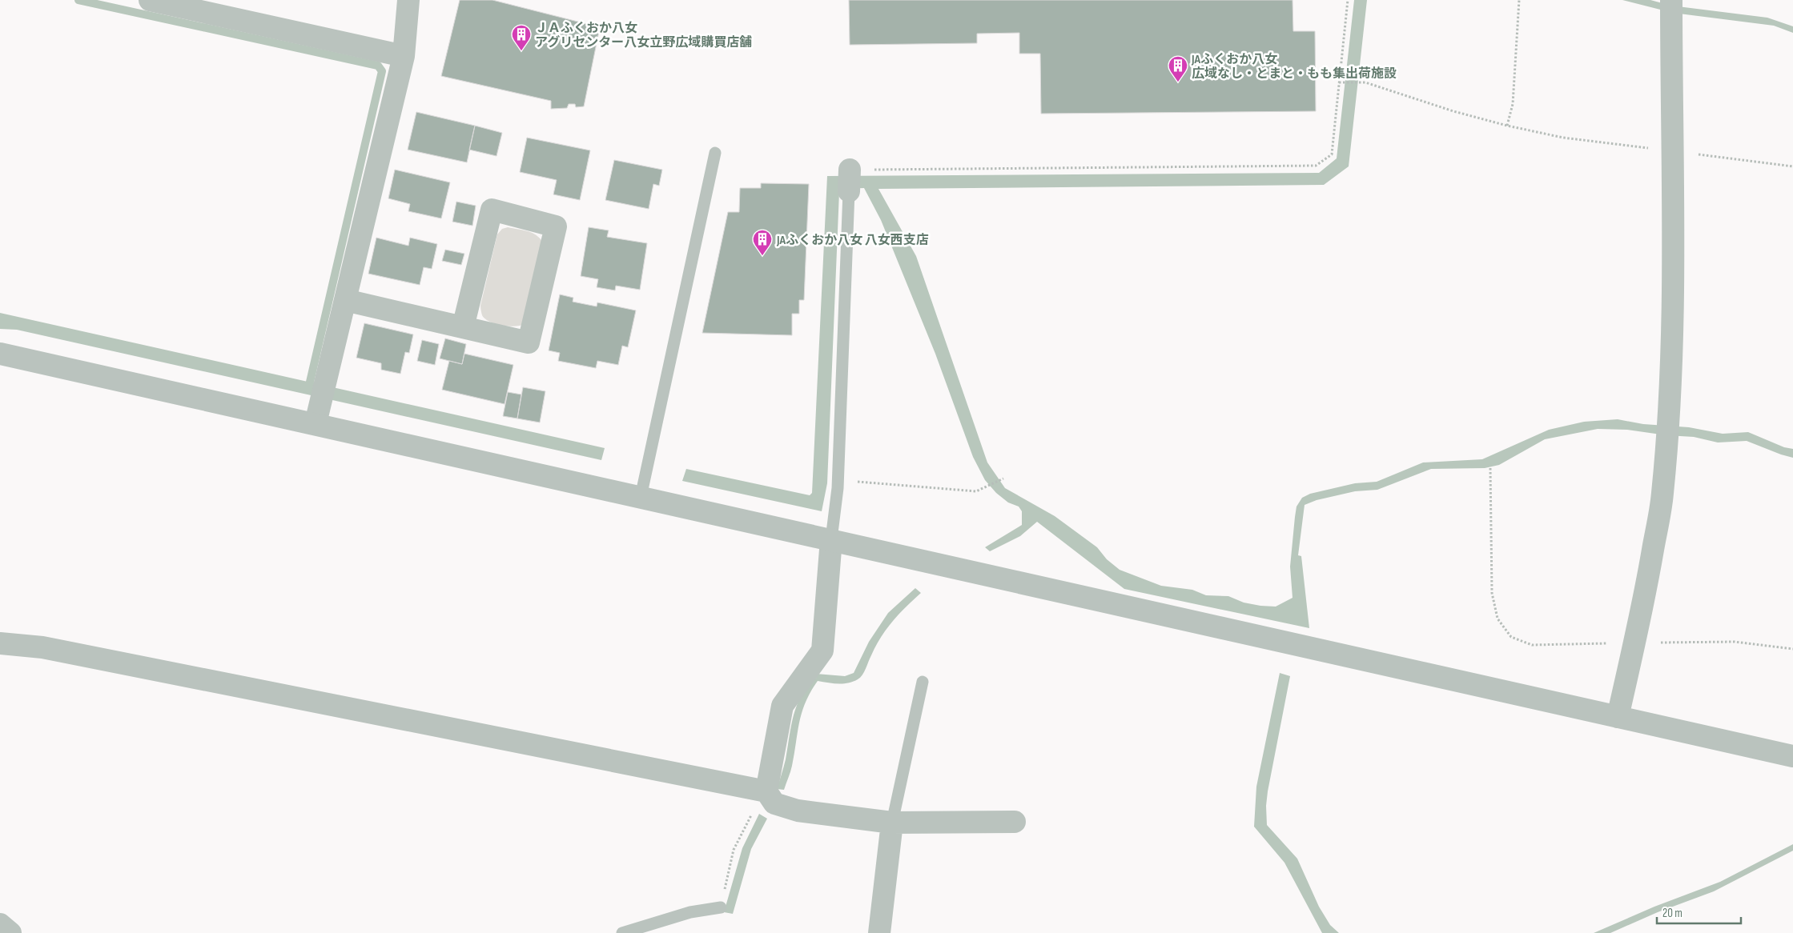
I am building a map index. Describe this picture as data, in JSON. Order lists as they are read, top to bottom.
{
  "places": {
    "building": ["ＪＡふくおか八女 アグリセンター八女立野広域購買店舗", "JAふくおか八女 広域なし・とまと・もも集出荷施設", "JAふくおか八女 八女西支店"]
  },
  "scale_bar": "20 m"
}
